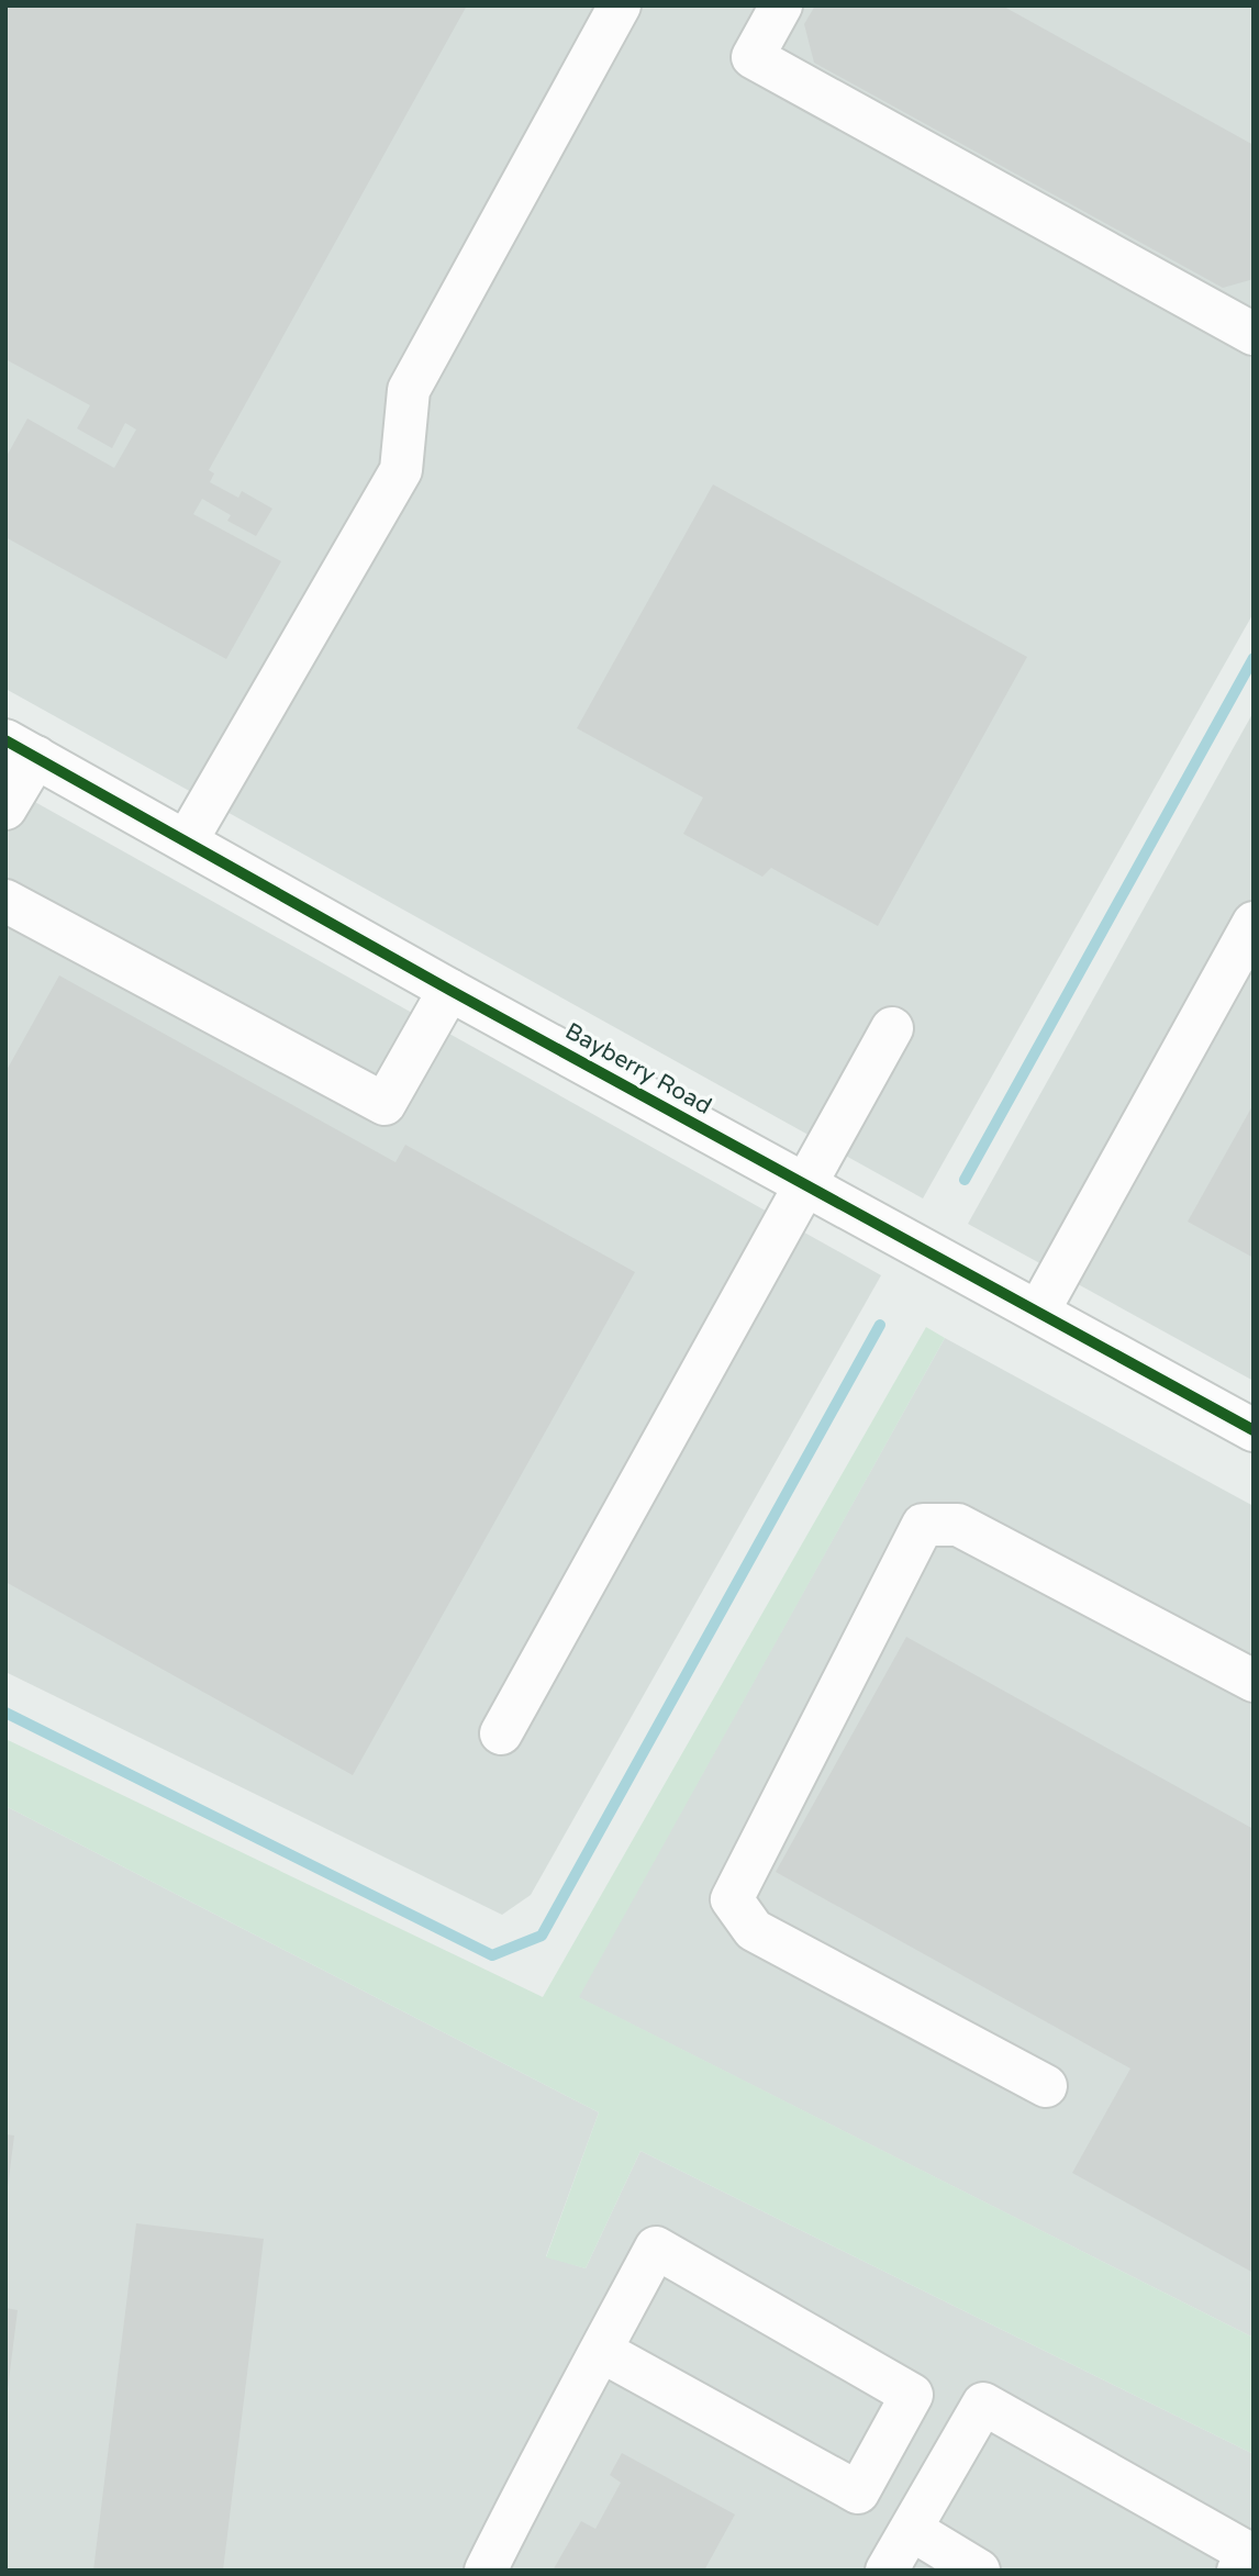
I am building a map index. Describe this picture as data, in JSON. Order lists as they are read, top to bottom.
{
  "streets": {
    "street": ["Bayberry Road"]
  }
}
